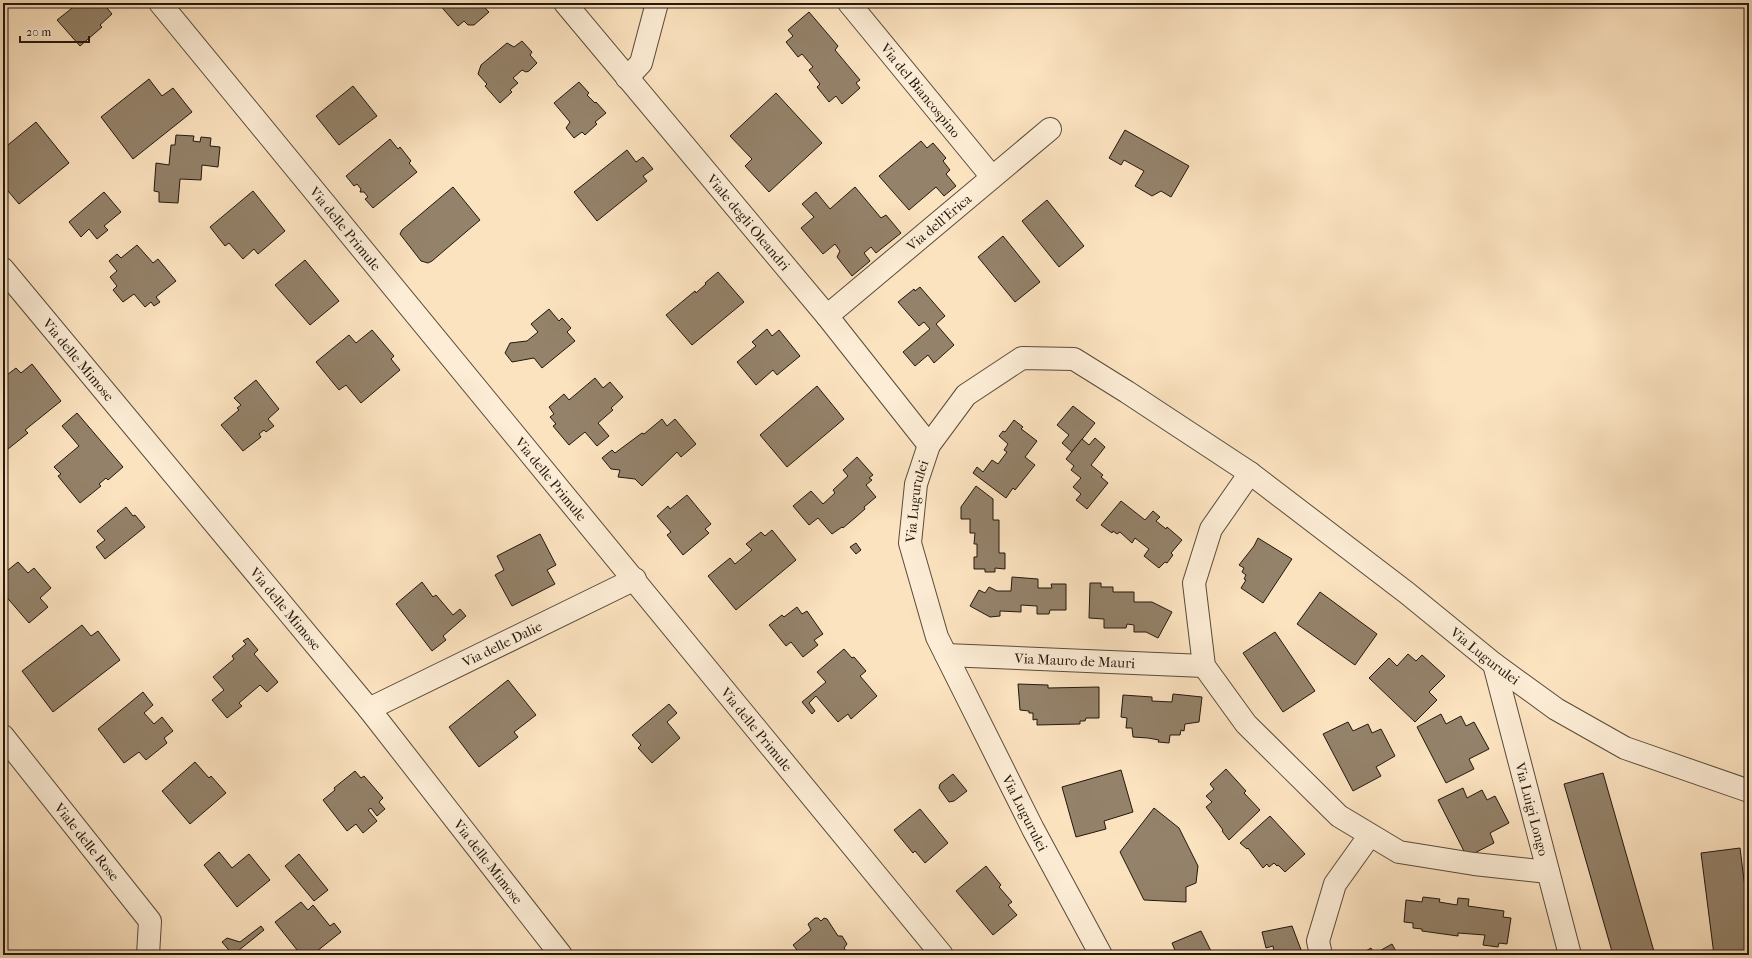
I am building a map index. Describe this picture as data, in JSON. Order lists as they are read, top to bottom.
{
  "streets": {
    "street": [
      "Via del Biancospino",
      "Viale degli Oleandri",
      "Via dell'Erica",
      "Via delle Primule",
      "Via delle Mimose",
      "Via Lugurulei",
      "Via delle Dalie",
      "Via Mauro de Mauri",
      "Via Luigi Longo",
      "Viale delle Rose"
    ]
  },
  "crossings": [
    ["Via del Biancospino", "Via dell'Erica"],
    ["Viale degli Oleandri", "Via dell'Erica"],
    ["Viale degli Oleandri", "Via Lugurulei"],
    ["Via delle Primule", "Via delle Dalie"],
    ["Via delle Mimose", "Via delle Dalie"],
    ["Via Lugurulei", "Via Mauro de Mauri"],
    ["Via Lugurulei", "Via Luigi Longo"]
  ],
  "scale_bar": "20 m"
}
